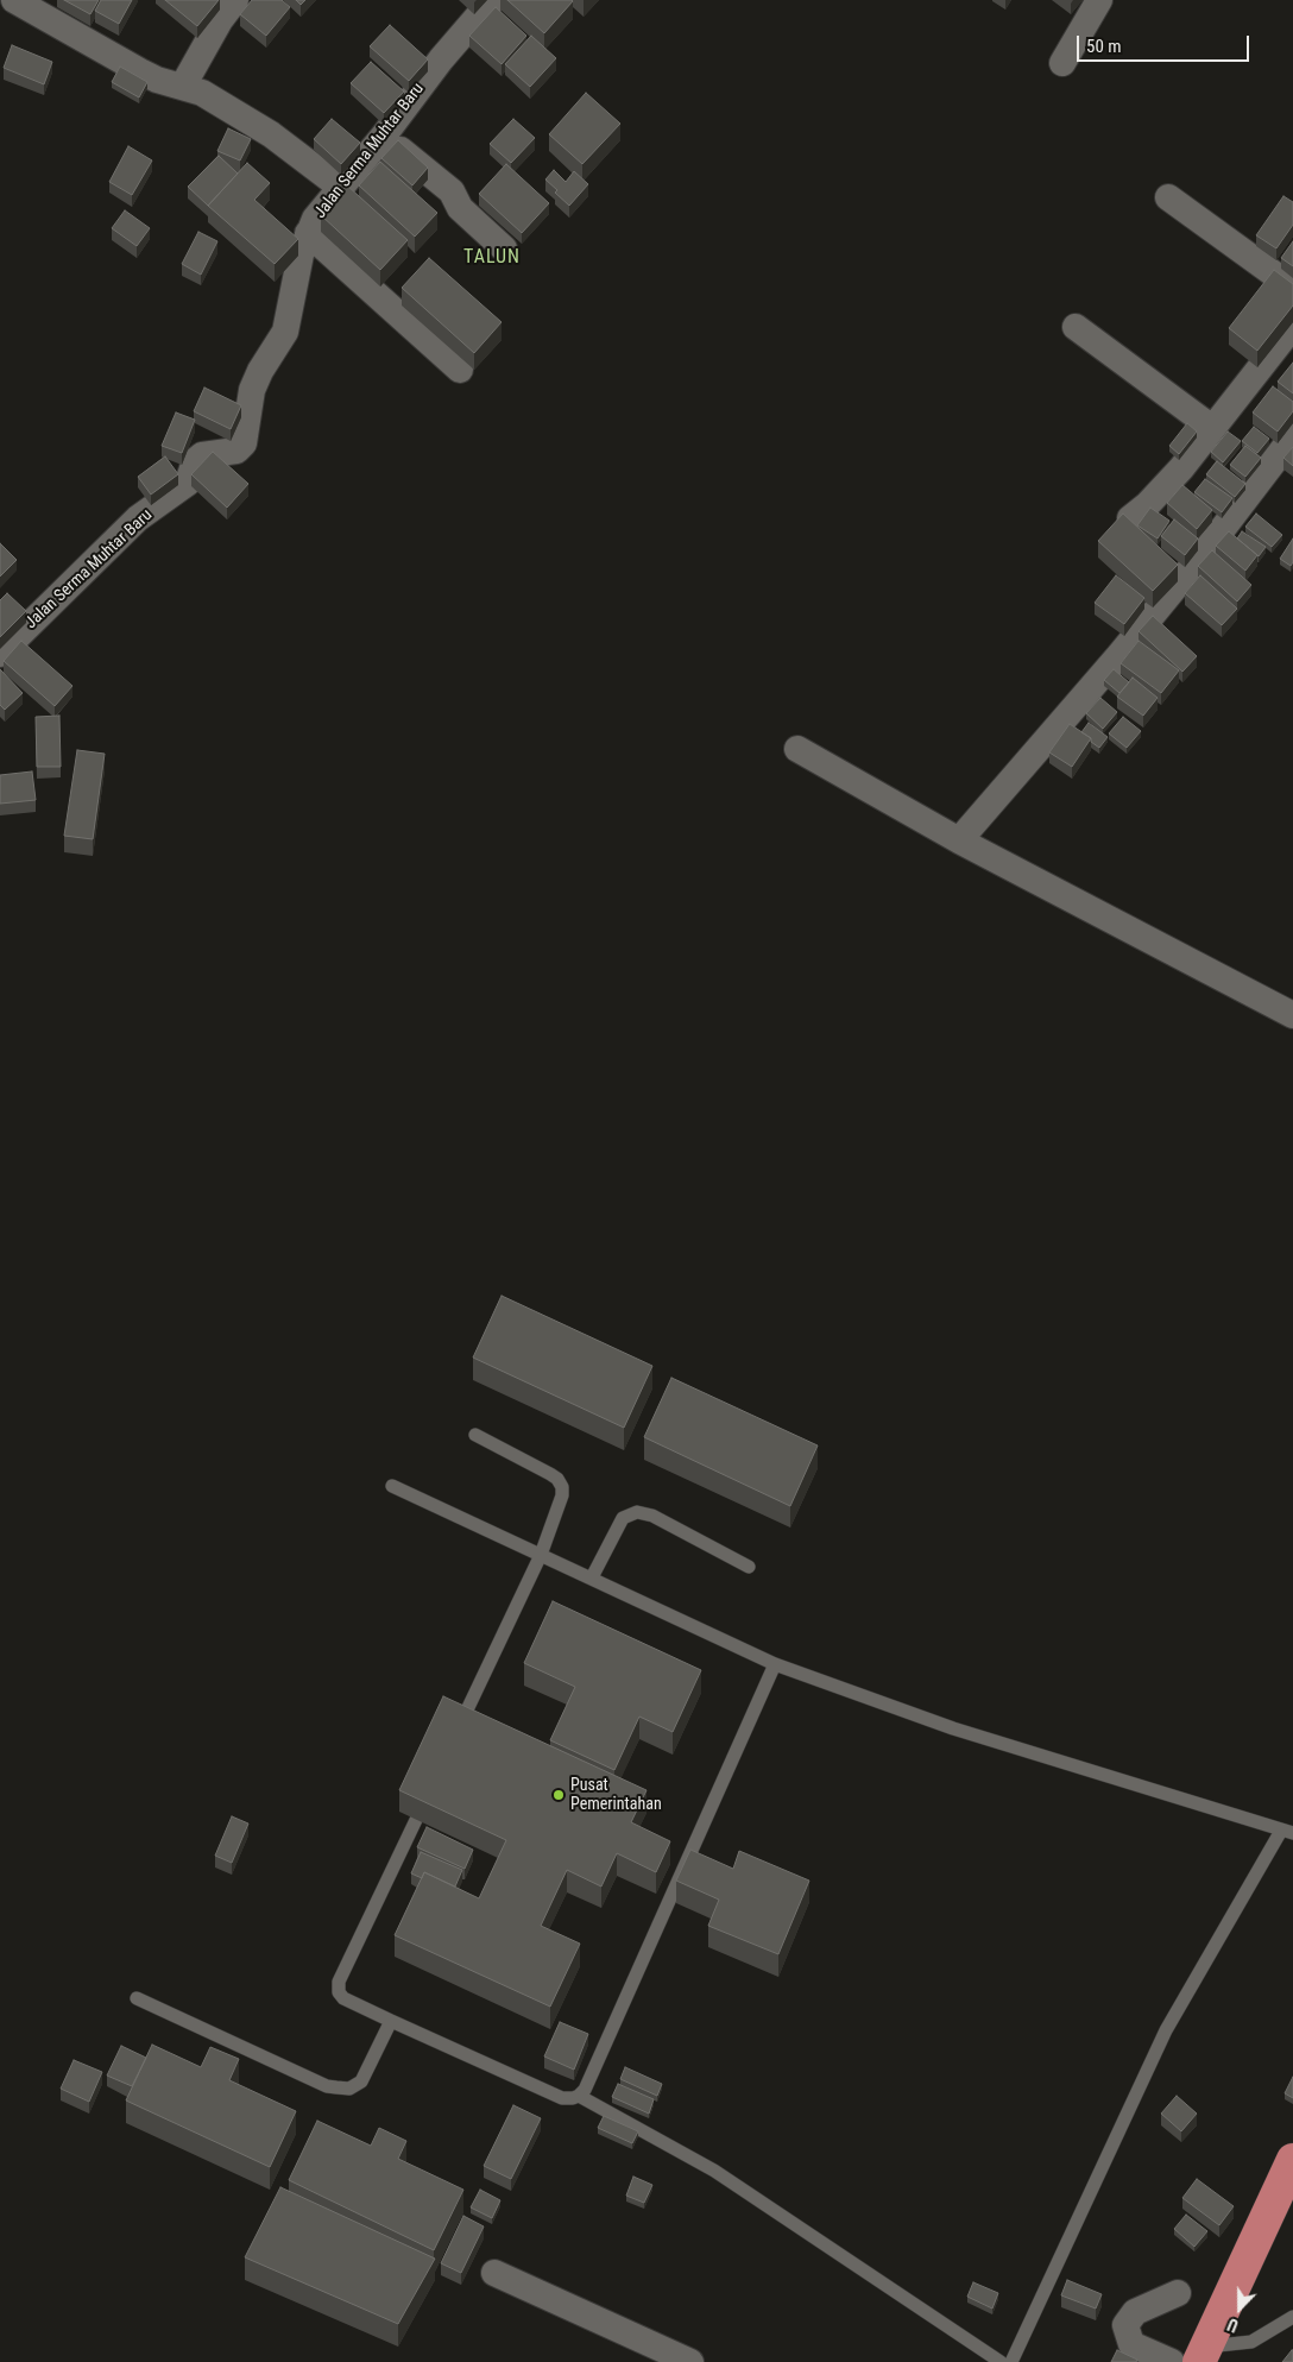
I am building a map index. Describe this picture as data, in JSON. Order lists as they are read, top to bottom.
{
  "streets": {
    "street": ["Jalan Serma Muhtar Baru"]
  },
  "districts": ["TALUN"],
  "places": ["Pusat Pemerintahan"],
  "scale_bar": "50 m",
  "north": "bottom"
}
